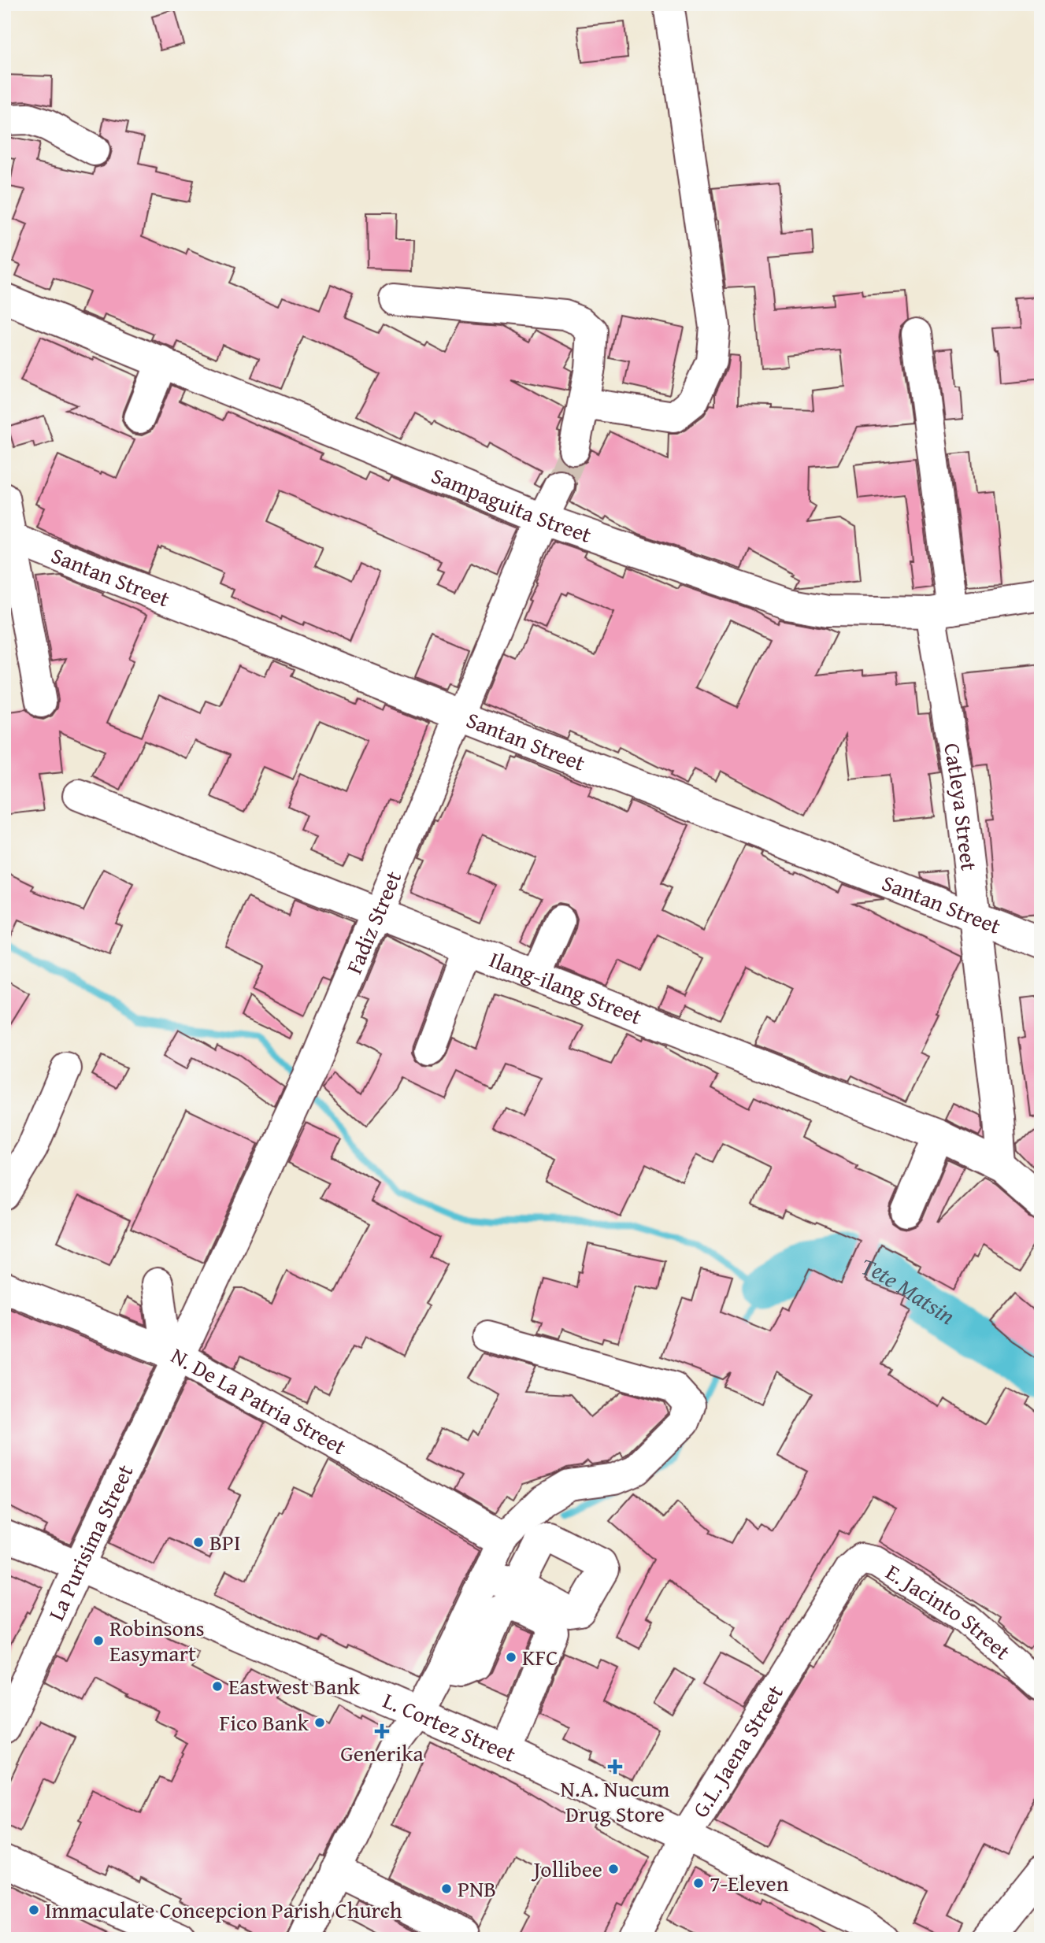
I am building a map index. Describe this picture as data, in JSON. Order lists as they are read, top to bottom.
{
  "streets": {
    "street": [
      "Sampaguita Street",
      "Santan Street",
      "Catleya Street",
      "Fadiz Street",
      "Ilang-ilang Street",
      "N. De La Patria Street",
      "La Purisima Street",
      "E. Jacinto Street",
      "L. Cortez Street",
      "G.L. Jaena Street"
    ]
  },
  "crossings": [
    ["Sampaguita Street", "Catleya Street"],
    ["Sampaguita Street", "Fadiz Street"],
    ["Santan Street", "Catleya Street"],
    ["Santan Street", "Fadiz Street"],
    ["Catleya Street", "Ilang-ilang Street"],
    ["Fadiz Street", "Ilang-ilang Street"],
    ["Fadiz Street", "N. De La Patria Street"],
    ["Fadiz Street", "La Purisima Street"],
    ["N. De La Patria Street", "La Purisima Street"],
    ["La Purisima Street", "L. Cortez Street"],
    ["E. Jacinto Street", "G.L. Jaena Street"],
    ["L. Cortez Street", "G.L. Jaena Street"]
  ],
  "water": ["Tete Matsin"],
  "places": {
    "other": [
      "BPI",
      "Robinsons Easymart",
      "KFC",
      "Eastwest Bank",
      "Fico Bank",
      "Jollibee",
      "7-Eleven",
      "PNB",
      "Immaculate Concepcion Parish Church"
    ],
    "health": ["Generika", "N.A. Nucum Drug Store"]
  }
}
